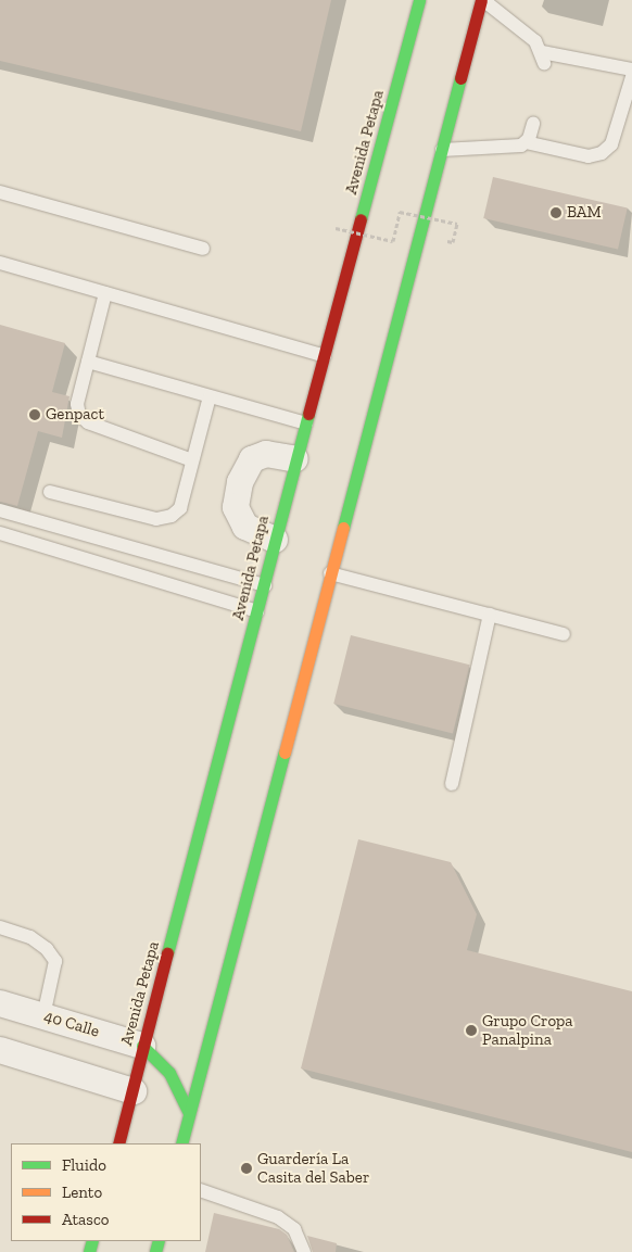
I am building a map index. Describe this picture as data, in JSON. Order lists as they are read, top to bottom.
{
  "streets": {
    "main road": ["Avenida Petapa"],
    "street": ["40 Calle"]
  },
  "crossings": [
    ["Avenida Petapa", "40 Calle"]
  ],
  "places": [
    "BAM",
    "Genpact",
    "Grupo Cropa Panalpina",
    "Guardería La Casita del Saber"
  ],
  "legend": ["Fluido", "Lento", "Atasco"]
}
